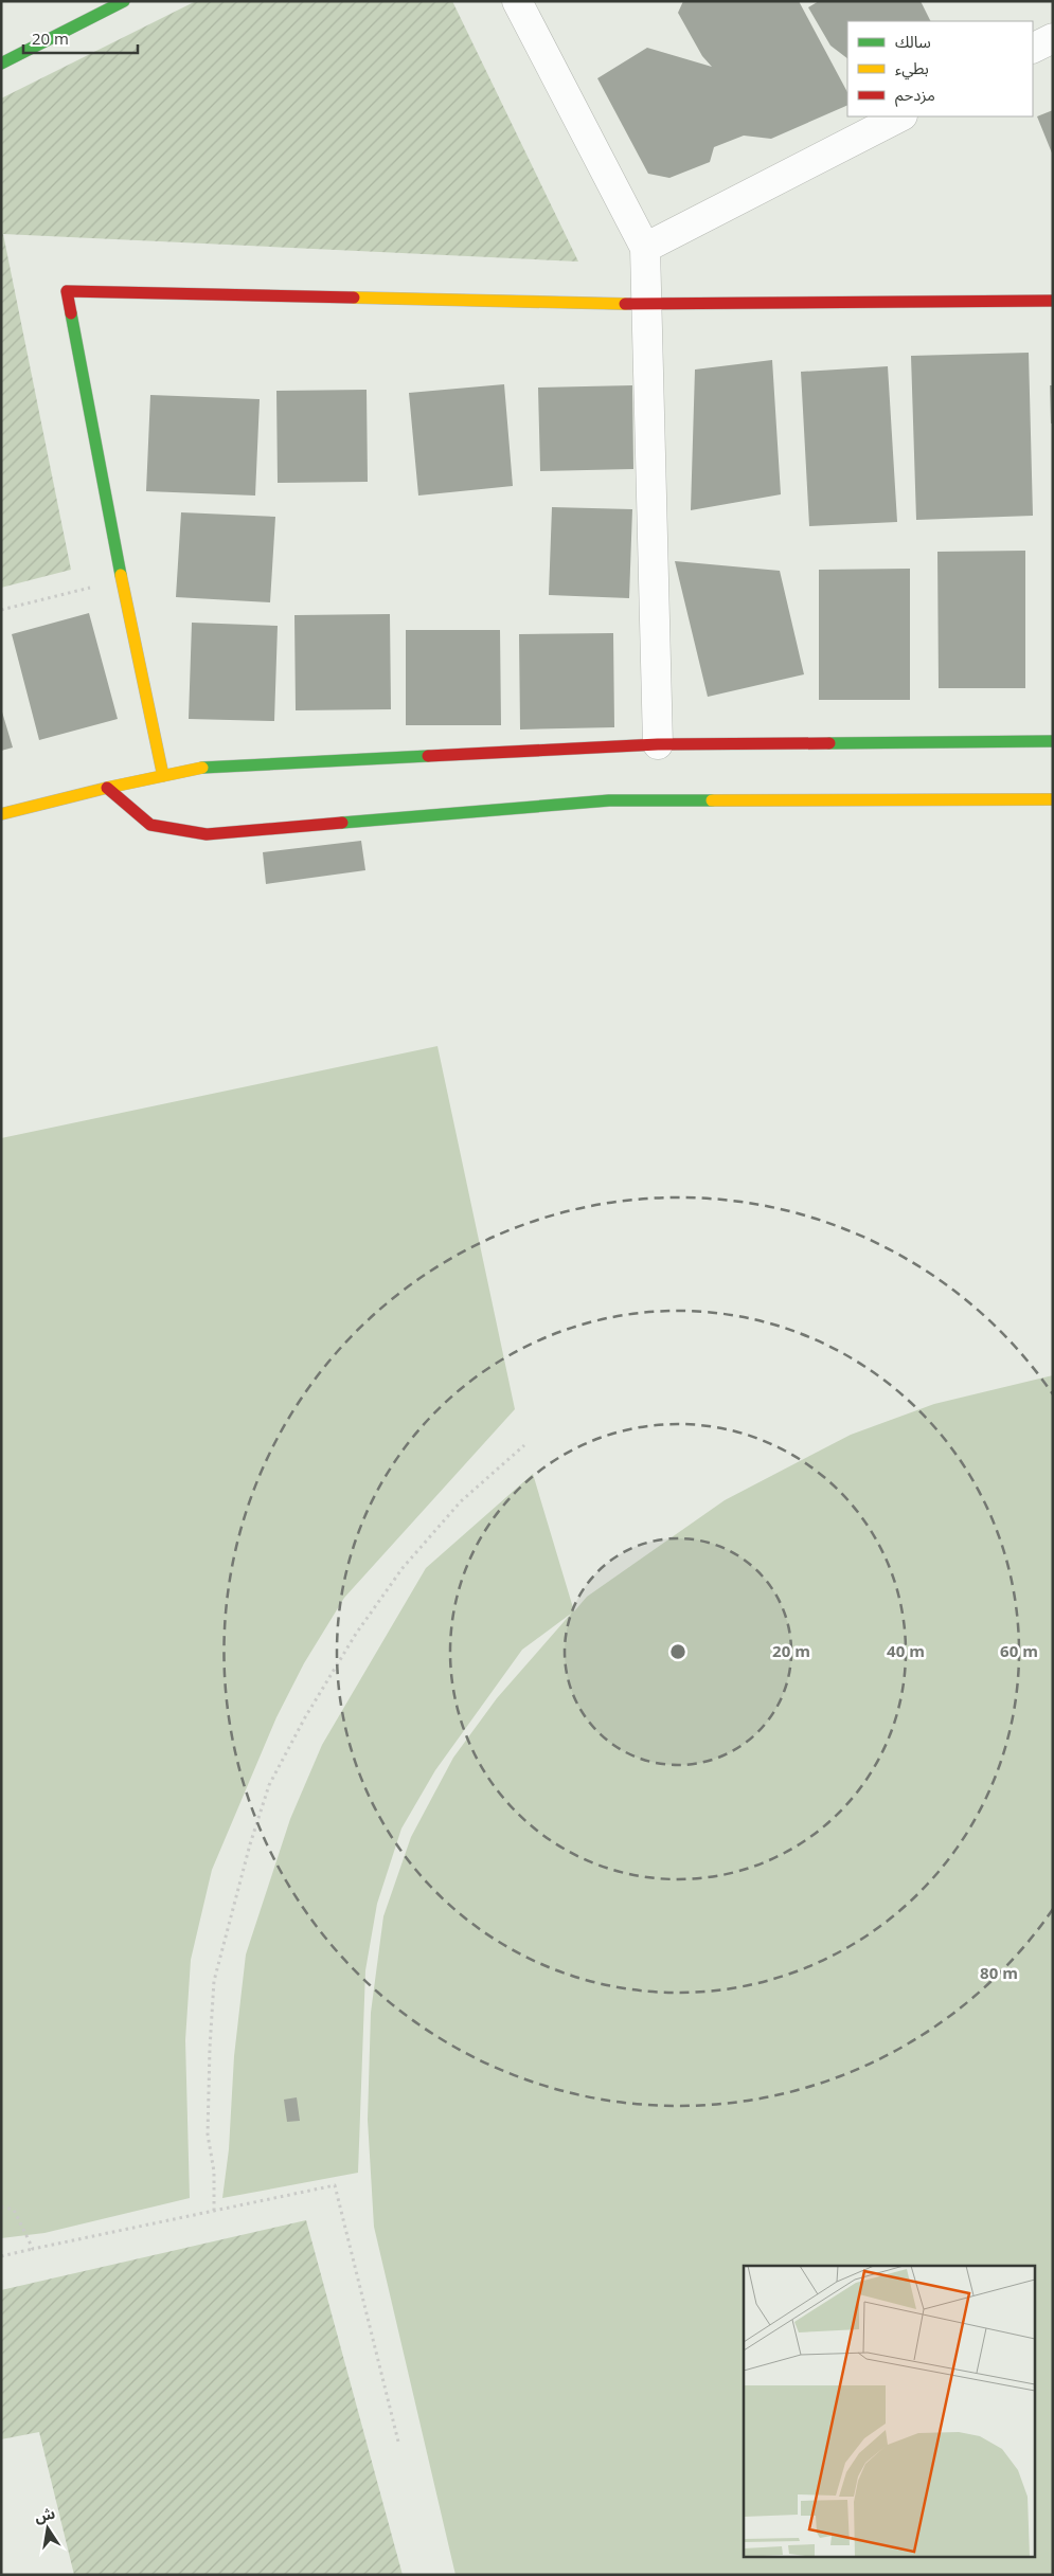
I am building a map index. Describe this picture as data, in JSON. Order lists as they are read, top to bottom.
{
  "legend": ["سالك", "بطيء", "مزدحم"],
  "scale_bar": "20 m",
  "north": "top",
  "rings": [
    "20 m",
    "40 m",
    "60 m",
    "80 m"
  ]
}
